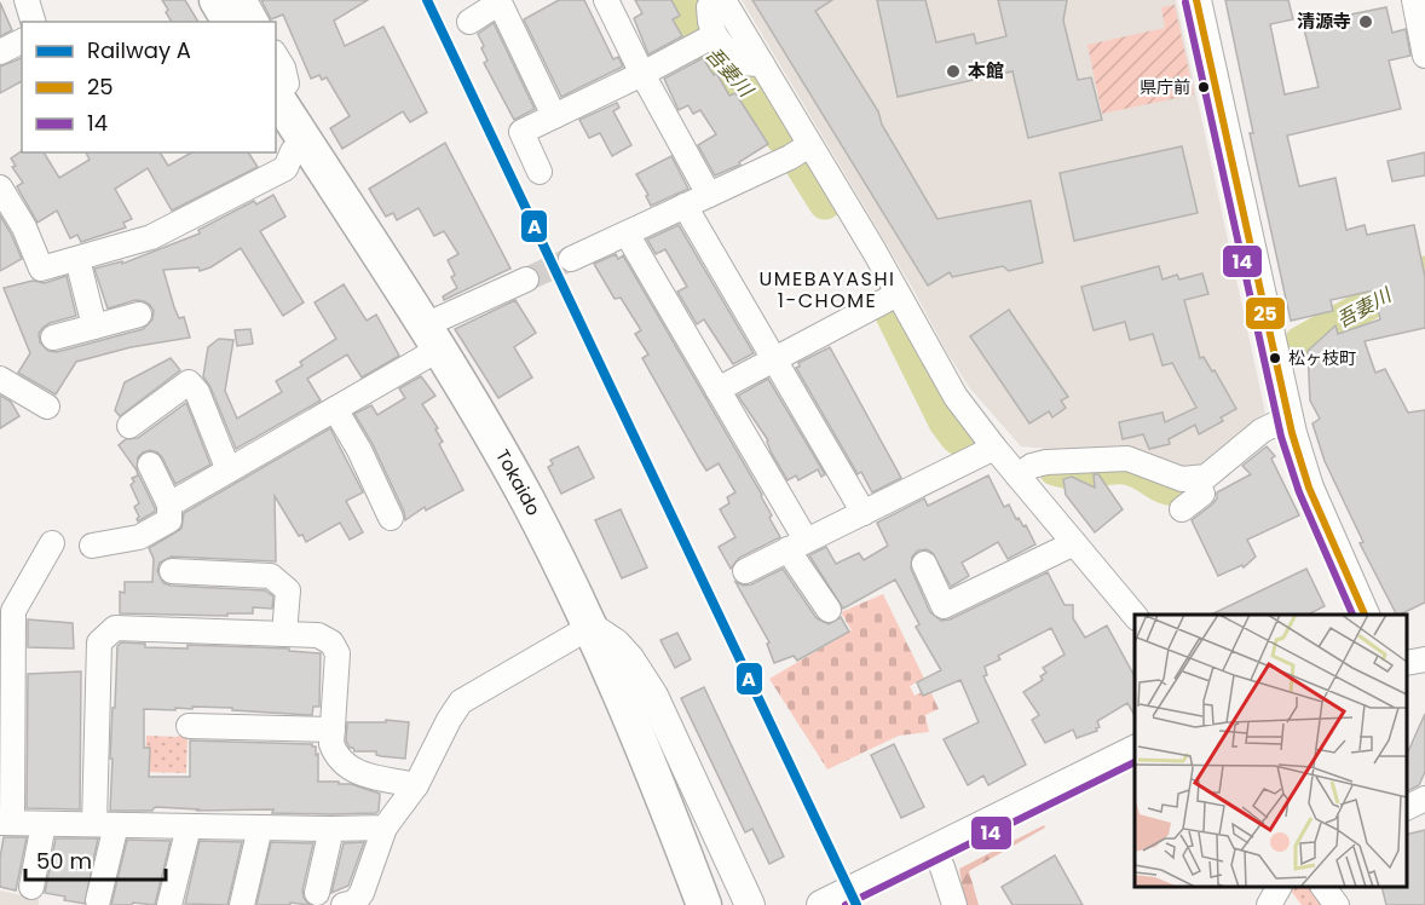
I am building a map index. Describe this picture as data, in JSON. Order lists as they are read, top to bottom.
{
  "streets": {
    "highway": ["Tokaido"]
  },
  "districts": ["UMEBAYASHI 1-CHOME"],
  "water": ["吾妻川"],
  "places": [
    "清源寺",
    "本館",
    "県庁前",
    "松ヶ枝町"
  ],
  "lines": ["rail line A", "transit line 25", "transit line 14"],
  "legend": ["Railway A", "25", "14"],
  "scale_bar": "50 m"
}
